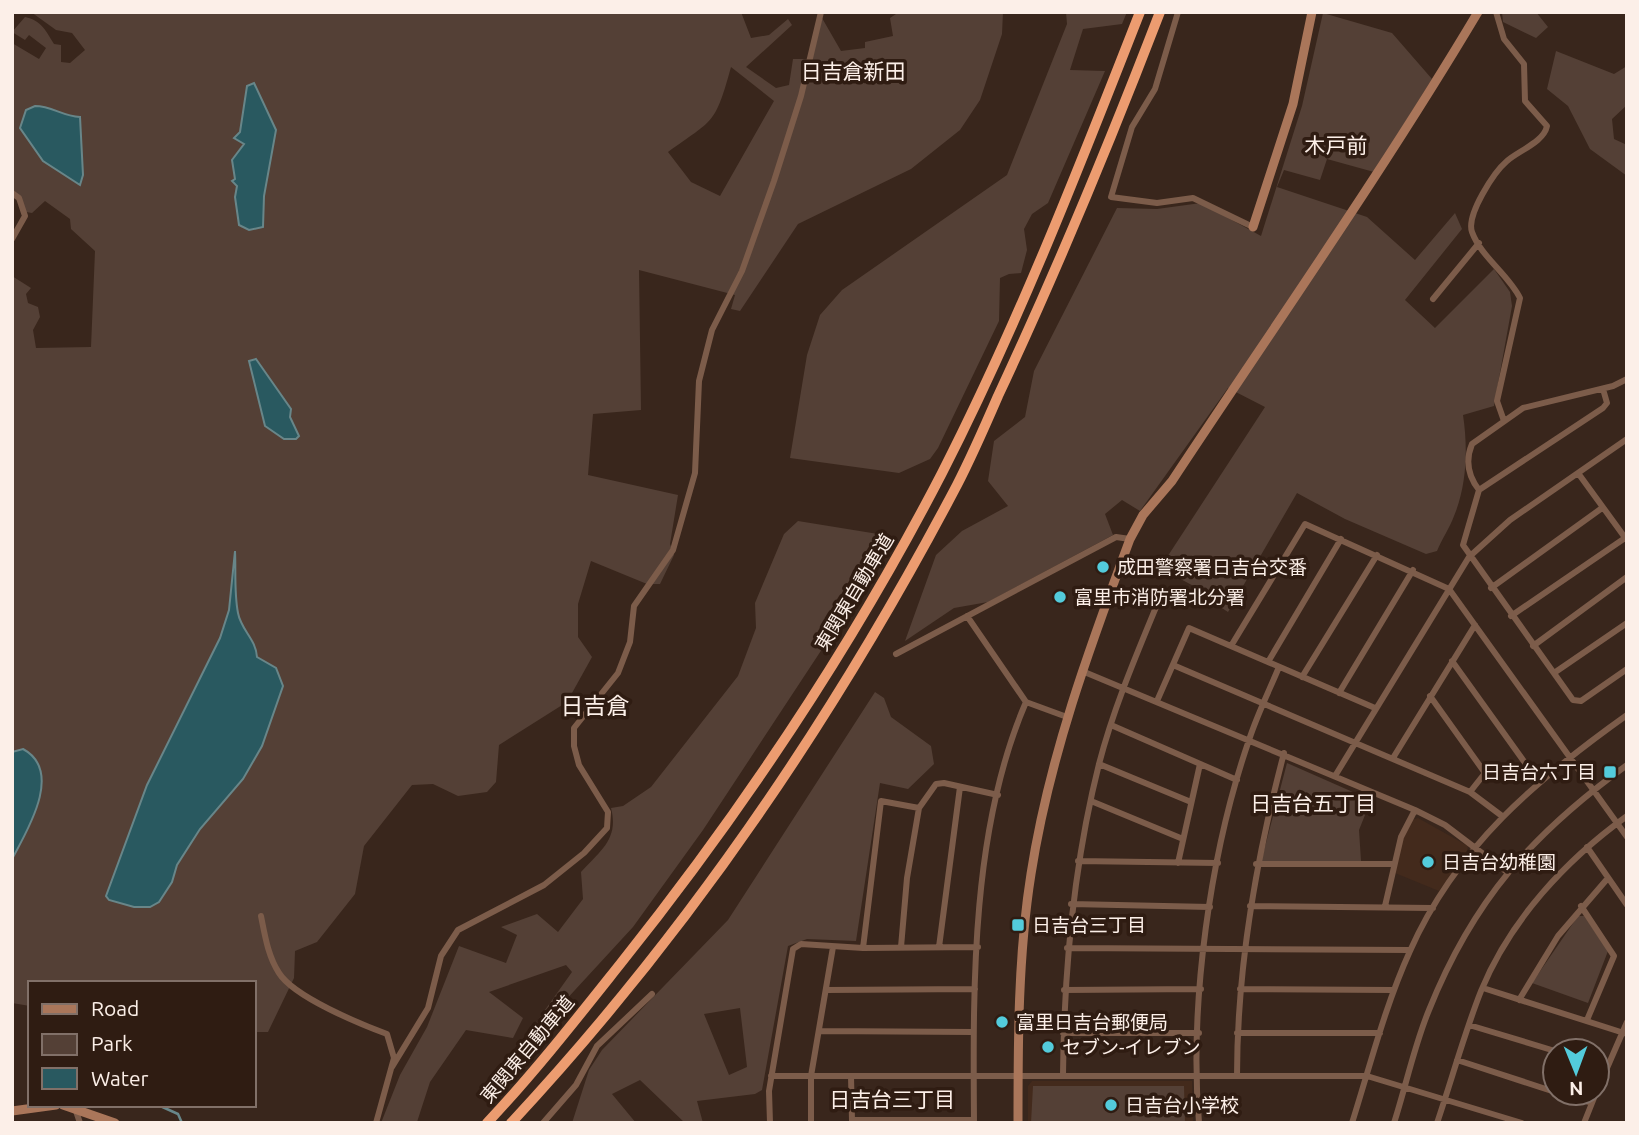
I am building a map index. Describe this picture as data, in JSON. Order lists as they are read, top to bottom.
{
  "streets": {
    "highway": ["東関東自動車道"]
  },
  "districts": [
    "日吉倉新田",
    "木戸前",
    "日吉倉",
    "日吉台五丁目",
    "日吉台三丁目"
  ],
  "places": {
    "other": [
      "成田警察署日吉台交番",
      "富里市消防署北分署",
      "日吉台幼稚園",
      "富里日吉台郵便局",
      "セブン-イレブン",
      "日吉台小学校"
    ],
    "transit": ["日吉台六丁目", "日吉台三丁目"]
  },
  "legend": ["Road", "Park", "Water"],
  "north": "bottom"
}
